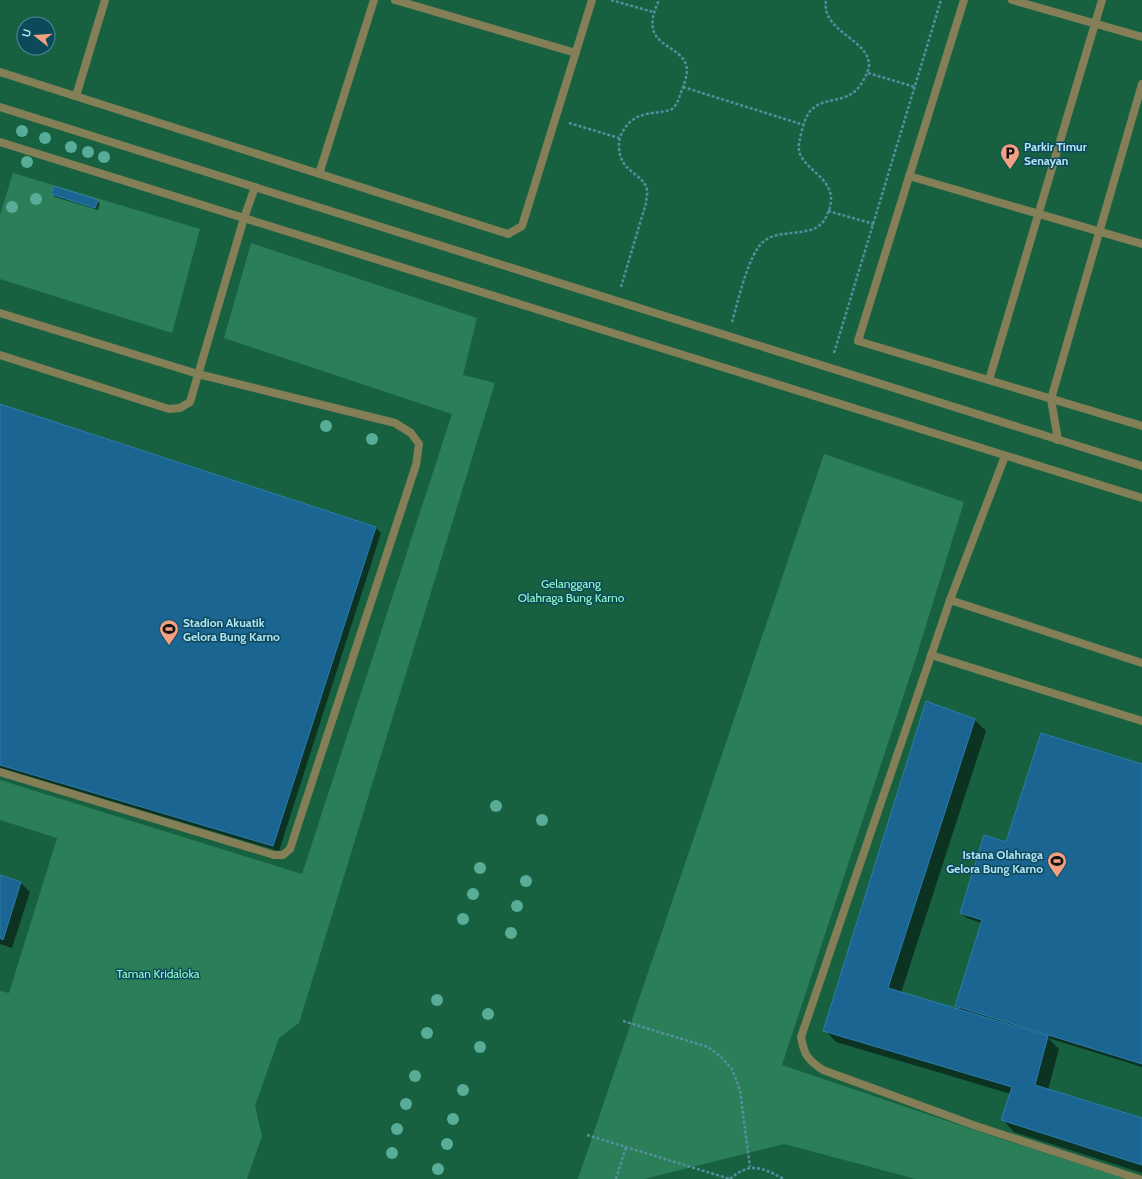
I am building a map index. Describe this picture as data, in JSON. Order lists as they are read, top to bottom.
{
  "parks": ["Gelanggang Olahraga Bung Karno", "Taman Kridaloka"],
  "places": {
    "parking": ["Parkir Timur Senayan"],
    "sports": ["Stadion Akuatik Gelora Bung Karno", "Istana Olahraga Gelora Bung Karno"]
  },
  "north": "left"
}
